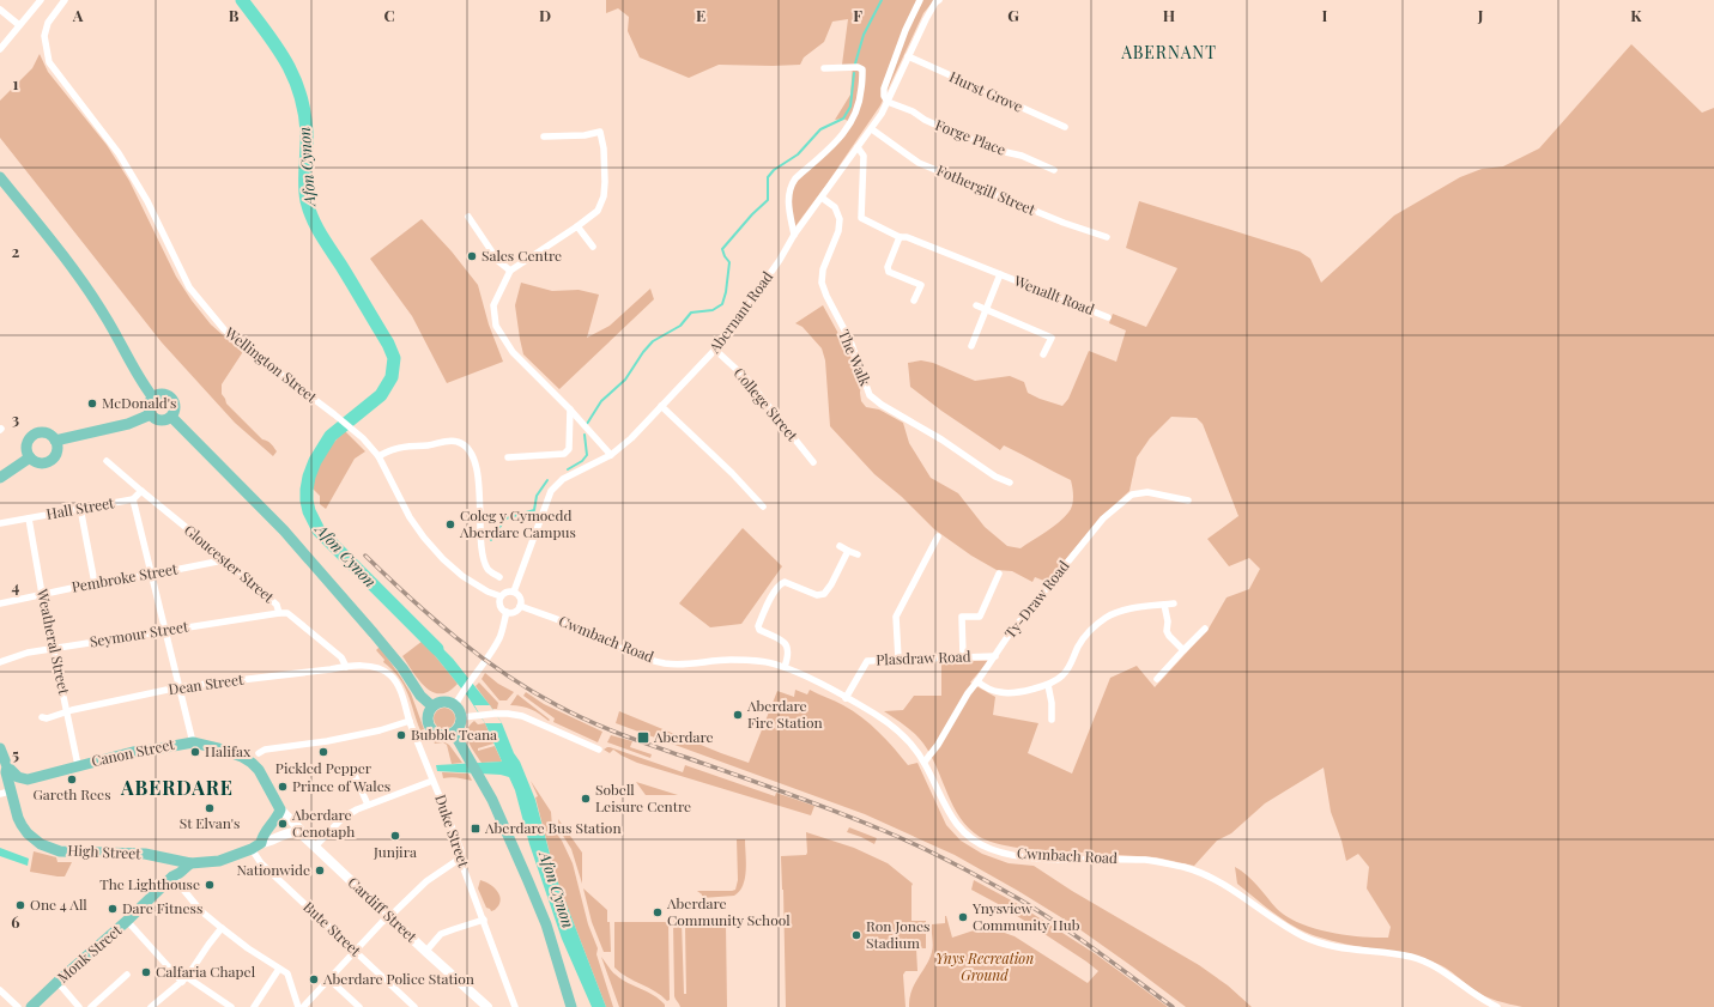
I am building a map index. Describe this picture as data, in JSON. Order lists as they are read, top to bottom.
{
  "streets": {
    "main road": [
      "Canon Street",
      "High Street",
      "Cardiff Street",
      "Monk Street"
    ],
    "street": [
      "Hurst Grove",
      "Forge Place",
      "Fothergill Street",
      "Wenallt Road",
      "Abernant Road",
      "The Walk",
      "Wellington Street",
      "College Street",
      "Hall Street",
      "Gloucester Street",
      "Pembroke Street",
      "Ty-Draw Road",
      "Seymour Street",
      "Cwmbach Road",
      "Weatheral Street",
      "Plasdraw Road",
      "Dean Street",
      "Duke Street",
      "Bute Street"
    ]
  },
  "crossings": [
    ["Hurst Grove", "Abernant Road"],
    ["Forge Place", "Abernant Road"],
    ["Fothergill Street", "Abernant Road"],
    ["Wenallt Road", "Abernant Road"],
    ["Abernant Road", "The Walk"],
    ["Abernant Road", "Wellington Street"],
    ["Abernant Road", "College Street"],
    ["Abernant Road", "Cwmbach Road"],
    ["Wellington Street", "Cwmbach Road"],
    ["Hall Street", "Weatheral Street"],
    ["Gloucester Street", "Pembroke Street"],
    ["Gloucester Street", "Seymour Street"],
    ["Gloucester Street", "Dean Street"],
    ["Gloucester Street", "Duke Street"],
    ["Pembroke Street", "Weatheral Street"],
    ["Ty-Draw Road", "Cwmbach Road"],
    ["Ty-Draw Road", "Plasdraw Road"],
    ["Seymour Street", "Weatheral Street"],
    ["Cwmbach Road", "Plasdraw Road"],
    ["Weatheral Street", "Dean Street"],
    ["Weatheral Street", "Canon Street"],
    ["Dean Street", "Duke Street"],
    ["Canon Street", "High Street"],
    ["Canon Street", "Cardiff Street"],
    ["High Street", "Monk Street"]
  ],
  "districts": ["ABERNANT", "ABERDARE"],
  "water": ["Afon Cynon"],
  "parks": ["Ynys Recreation Ground"],
  "places": {
    "other": [
      "Sales Centre",
      "McDonald's",
      "Coleg y Cymoedd Aberdare Campus",
      "Aberdare Fire Station",
      "Bubble Teana",
      "Halifax",
      "Pickled Pepper",
      "Gareth Rees",
      "Prince of Wales",
      "Sobell Leisure Centre",
      "St Elvan's",
      "Aberdare Cenotaph",
      "Junjira",
      "Nationwide",
      "The Lighthouse",
      "One 4 All",
      "Dare Fitness",
      "Aberdare Community School",
      "Ynysview Community Hub",
      "Ron Jones Stadium",
      "Calfaria Chapel",
      "Aberdare Police Station"
    ],
    "transit": ["Aberdare", "Aberdare Bus Station"]
  },
  "grid": {
    "columns": [
      "A",
      "B",
      "C",
      "D",
      "E",
      "F",
      "G",
      "H",
      "I",
      "J",
      "K"
    ],
    "rows": [
      "1",
      "2",
      "3",
      "4",
      "5",
      "6"
    ]
  }
}
